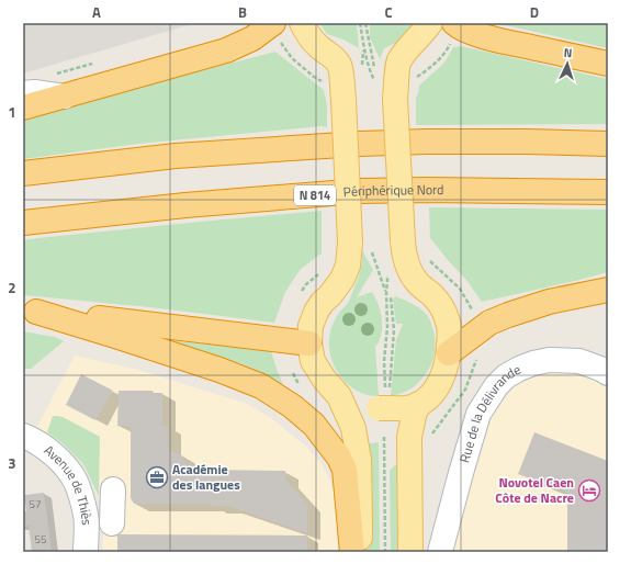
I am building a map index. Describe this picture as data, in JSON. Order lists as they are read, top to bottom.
{
  "streets": {
    "highway": ["Périphérique Nord", "N 814"],
    "street": ["Rue de la Délivrande", "Avenue de Thiès"]
  },
  "places": {
    "office": ["Académie des langues"],
    "hotel": ["Novotel Caen Côte de Nacre"]
  },
  "house_numbers": ["57", "55"],
  "north": "top",
  "grid": {
    "columns": [
      "A",
      "B",
      "C",
      "D"
    ],
    "rows": ["1", "2", "3"]
  }
}
